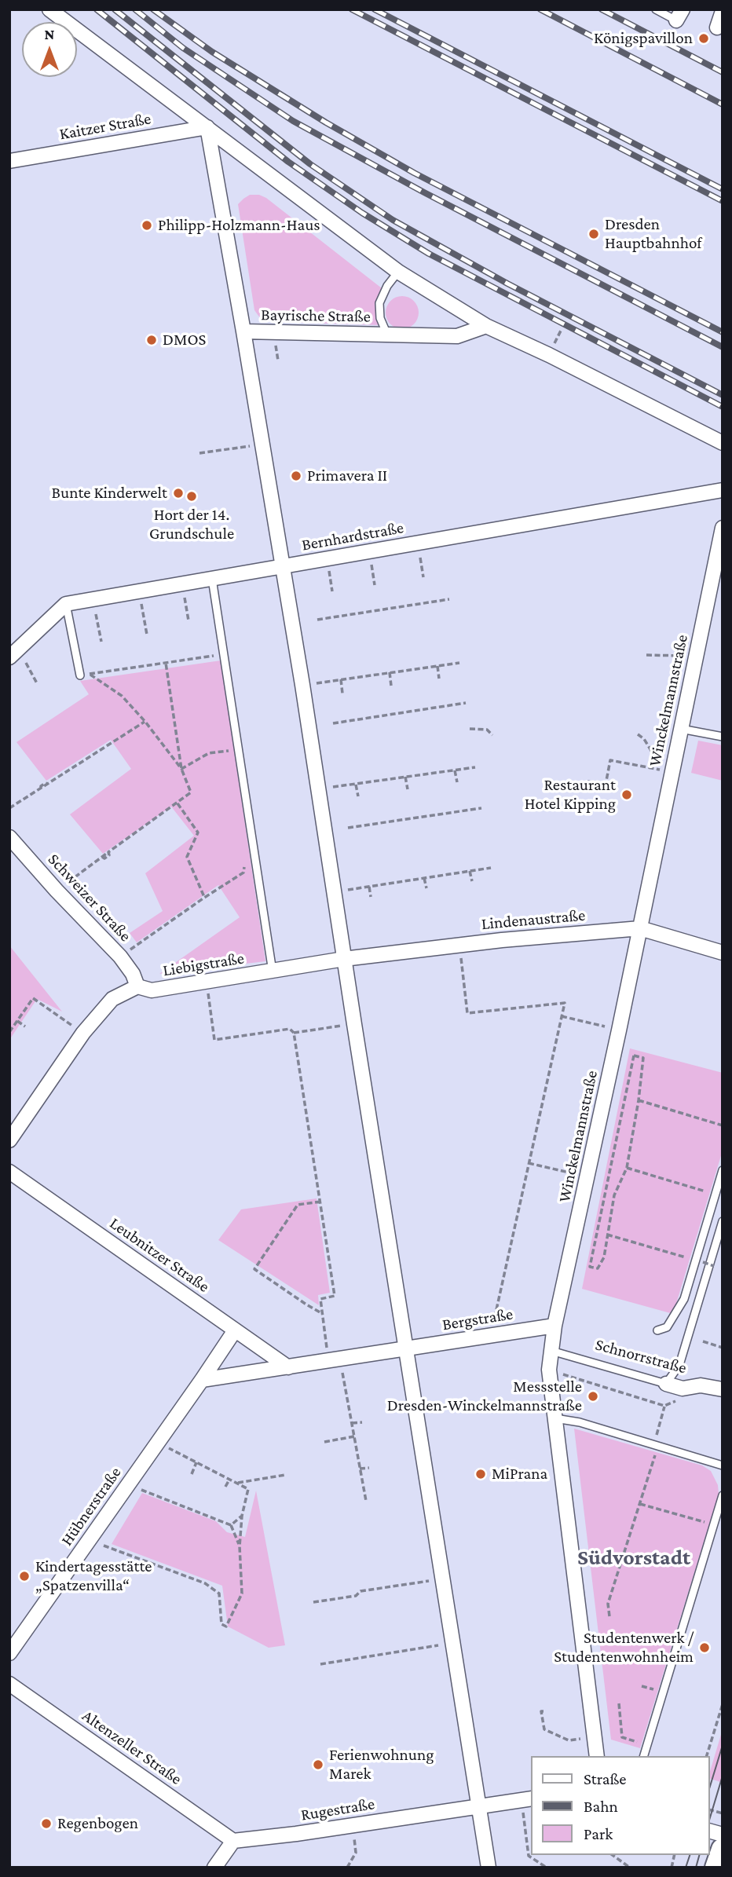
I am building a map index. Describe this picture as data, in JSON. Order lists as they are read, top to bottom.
{
  "streets": {
    "street": [
      "Kaitzer Straße",
      "Bayrische Straße",
      "Bernhardstraße",
      "Winckelmannstraße",
      "Schweizer Straße",
      "Lindenaustraße",
      "Liebigstraße",
      "Leubnitzer Straße",
      "Bergstraße",
      "Schnorrstraße",
      "Hübnerstraße",
      "Altenzeller Straße",
      "Rugestraße"
    ]
  },
  "crossings": [
    ["Winckelmannstraße", "Lindenaustraße"],
    ["Winckelmannstraße", "Bergstraße"],
    ["Winckelmannstraße", "Schnorrstraße"],
    ["Schweizer Straße", "Liebigstraße"],
    ["Lindenaustraße", "Liebigstraße"],
    ["Leubnitzer Straße", "Hübnerstraße"],
    ["Altenzeller Straße", "Rugestraße"]
  ],
  "districts": ["Südvorstadt"],
  "places": [
    "Königspavillon",
    "Philipp-Holzmann-Haus",
    "Dresden Hauptbahnhof",
    "DMOS",
    "Primavera II",
    "Bunte Kinderwelt",
    "Hort der 14. Grundschule",
    "Restaurant Hotel Kipping",
    "Messstelle Dresden-Winckelmannstraße",
    "MiPrana",
    "Kindertagesstätte „Spatzenvilla“",
    "Studentenwerk / Studentenwohnheim",
    "Ferienwohnung Marek",
    "Regenbogen"
  ],
  "legend": ["Straße", "Bahn", "Park"],
  "north": "top"
}
